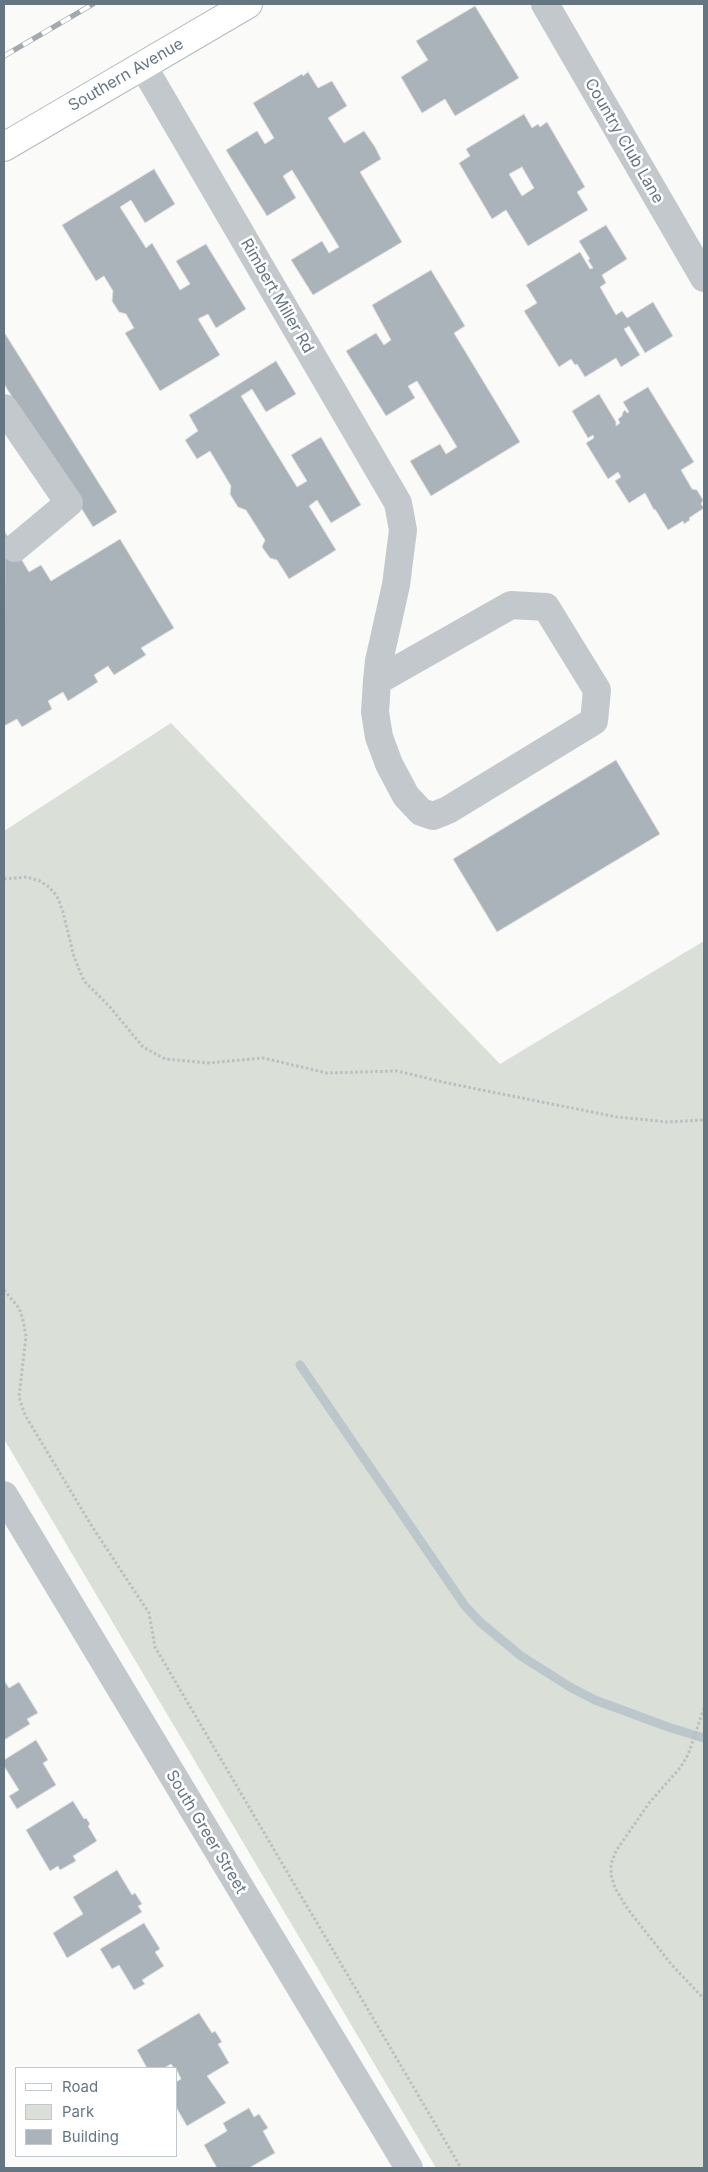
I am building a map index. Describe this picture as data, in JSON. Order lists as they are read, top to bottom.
{
  "streets": {
    "main road": ["Southern Avenue"],
    "street": ["Country Club Lane", "Rimbert Miller Rd", "South Greer Street"]
  },
  "crossings": [
    ["Southern Avenue", "Rimbert Miller Rd"]
  ],
  "legend": ["Road", "Park", "Building"]
}
